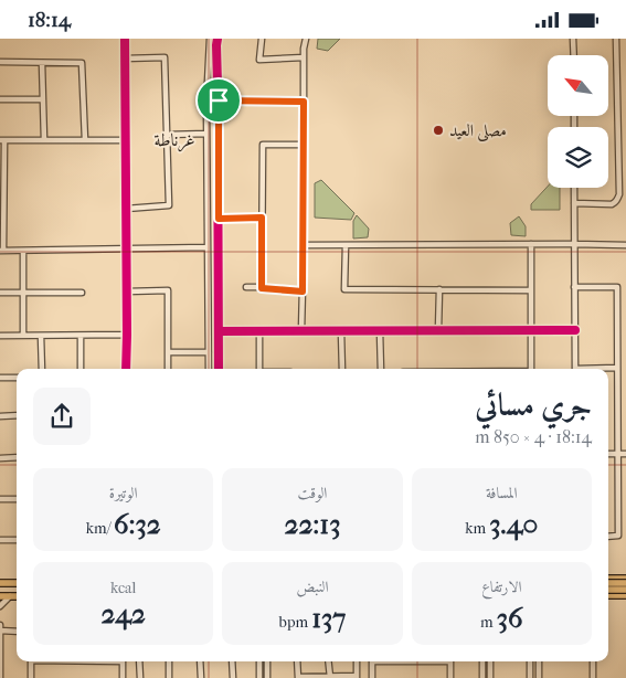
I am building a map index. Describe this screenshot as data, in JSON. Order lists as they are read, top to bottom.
{
  "districts": ["غرناطة"],
  "places": ["مصلى العيد"],
  "north": "top left",
  "page": {
    "status": "18:14",
    "heading": ["جري مسائي", "18:14 · 4 × 850 m"],
    "stats": [
      ["المسافة", "3.40 km"],
      ["الوقت", "22:13"],
      ["الوتيرة", "6:32 /km"],
      ["الارتفاع", "36 m"],
      ["النبض", "137 bpm"],
      ["kcal", "242"]
    ]
  }
}
